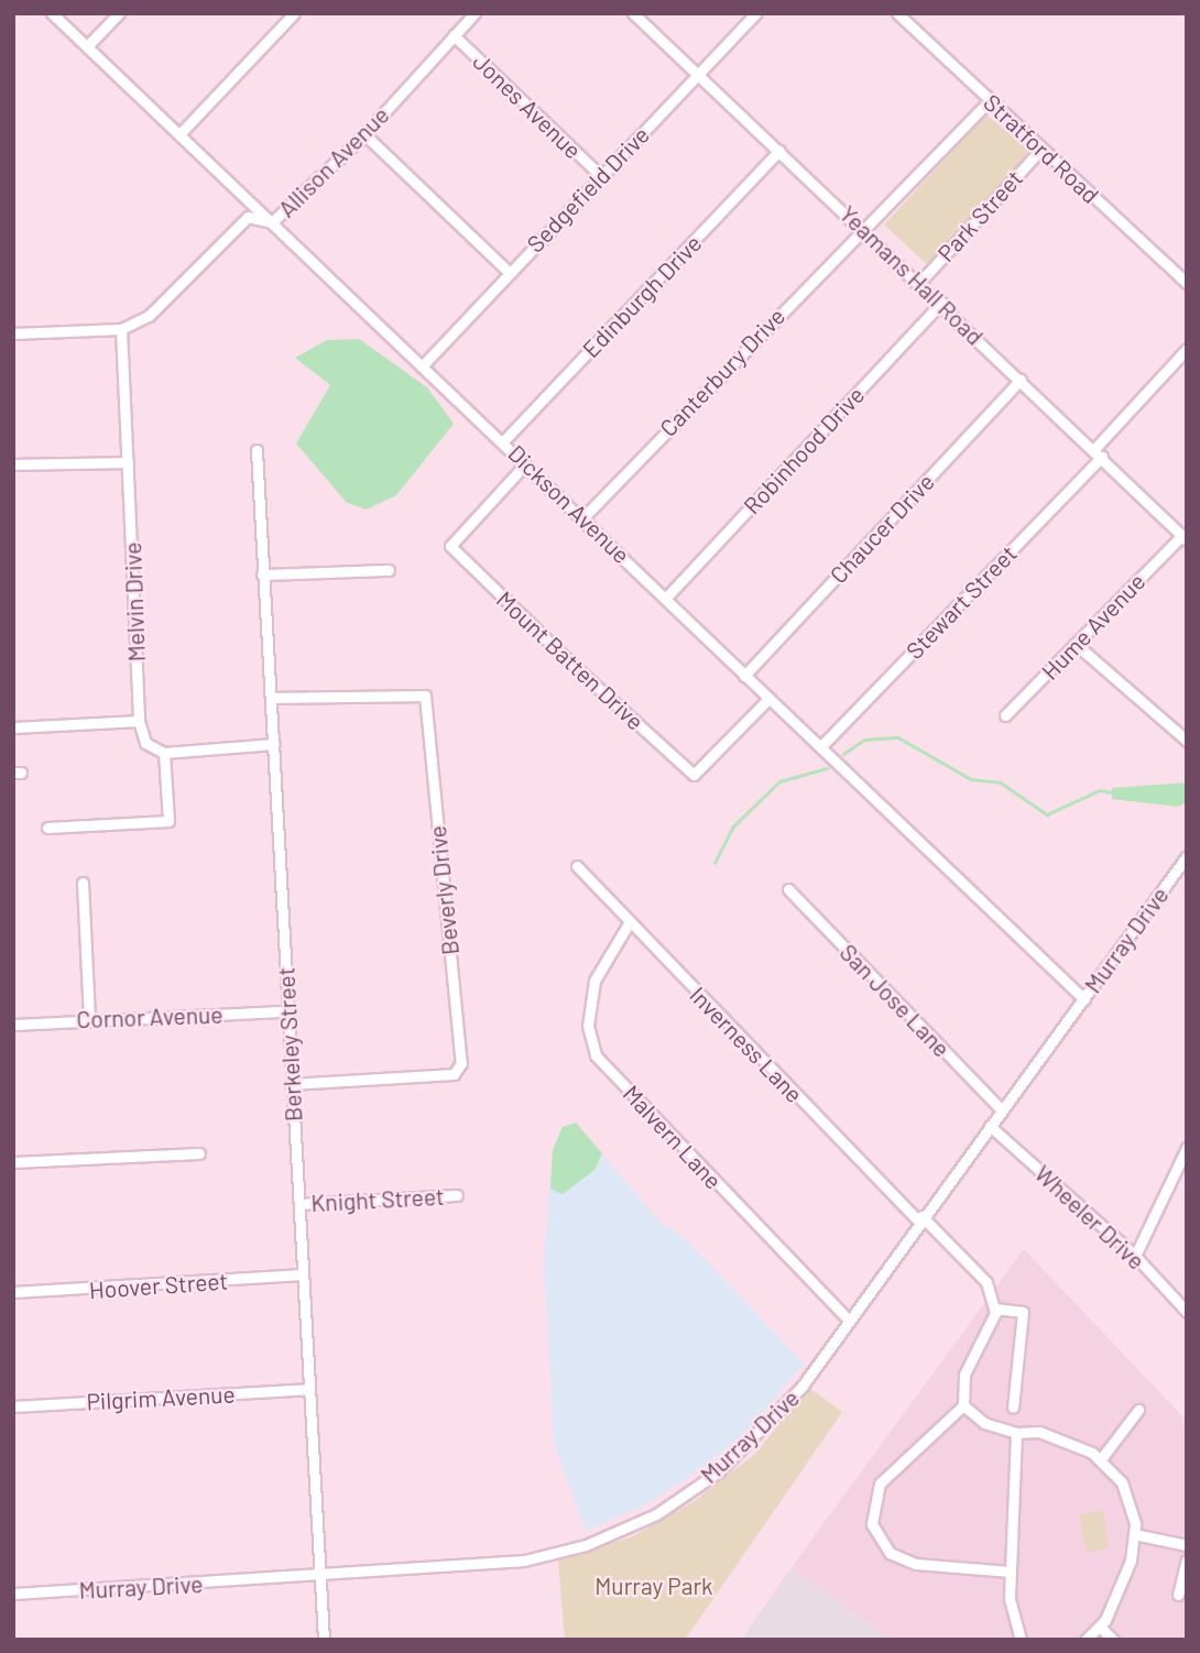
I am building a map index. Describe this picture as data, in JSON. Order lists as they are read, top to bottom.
{
  "streets": {
    "street": [
      "Jones Avenue",
      "Stratford Road",
      "Allison Avenue",
      "Sedgefield Drive",
      "Park Street",
      "Yeamans Hall Road",
      "Edinburgh Drive",
      "Canterbury Drive",
      "Robinhood Drive",
      "Dickson Avenue",
      "Chaucer Drive",
      "Melvin Drive",
      "Stewart Street",
      "Hume Avenue",
      "Mount Batten Drive",
      "Beverly Drive",
      "Murray Drive",
      "San Jose Lane",
      "Cornor Avenue",
      "Berkeley Street",
      "Inverness Lane",
      "Malvern Lane",
      "Knight Street",
      "Wheeler Drive",
      "Hoover Street",
      "Pilgrim Avenue"
    ]
  },
  "crossings": [
    ["Jones Avenue", "Allison Avenue"],
    ["Jones Avenue", "Sedgefield Drive"],
    ["Stratford Road", "Park Street"],
    ["Allison Avenue", "Dickson Avenue"],
    ["Allison Avenue", "Melvin Drive"],
    ["Sedgefield Drive", "Yeamans Hall Road"],
    ["Sedgefield Drive", "Dickson Avenue"],
    ["Park Street", "Yeamans Hall Road"],
    ["Yeamans Hall Road", "Edinburgh Drive"],
    ["Yeamans Hall Road", "Canterbury Drive"],
    ["Yeamans Hall Road", "Robinhood Drive"],
    ["Yeamans Hall Road", "Chaucer Drive"],
    ["Yeamans Hall Road", "Stewart Street"],
    ["Yeamans Hall Road", "Hume Avenue"],
    ["Edinburgh Drive", "Dickson Avenue"],
    ["Canterbury Drive", "Dickson Avenue"],
    ["Robinhood Drive", "Dickson Avenue"],
    ["Dickson Avenue", "Chaucer Drive"],
    ["Dickson Avenue", "Stewart Street"],
    ["Dickson Avenue", "Mount Batten Drive"],
    ["Dickson Avenue", "Murray Drive"],
    ["Beverly Drive", "Berkeley Street"],
    ["Murray Drive", "San Jose Lane"],
    ["Murray Drive", "Berkeley Street"],
    ["Murray Drive", "Inverness Lane"],
    ["Murray Drive", "Malvern Lane"],
    ["Murray Drive", "Wheeler Drive"],
    ["Cornor Avenue", "Berkeley Street"],
    ["Berkeley Street", "Knight Street"],
    ["Berkeley Street", "Hoover Street"],
    ["Berkeley Street", "Pilgrim Avenue"],
    ["Inverness Lane", "Malvern Lane"]
  ],
  "parks": ["Murray Park"]
}
